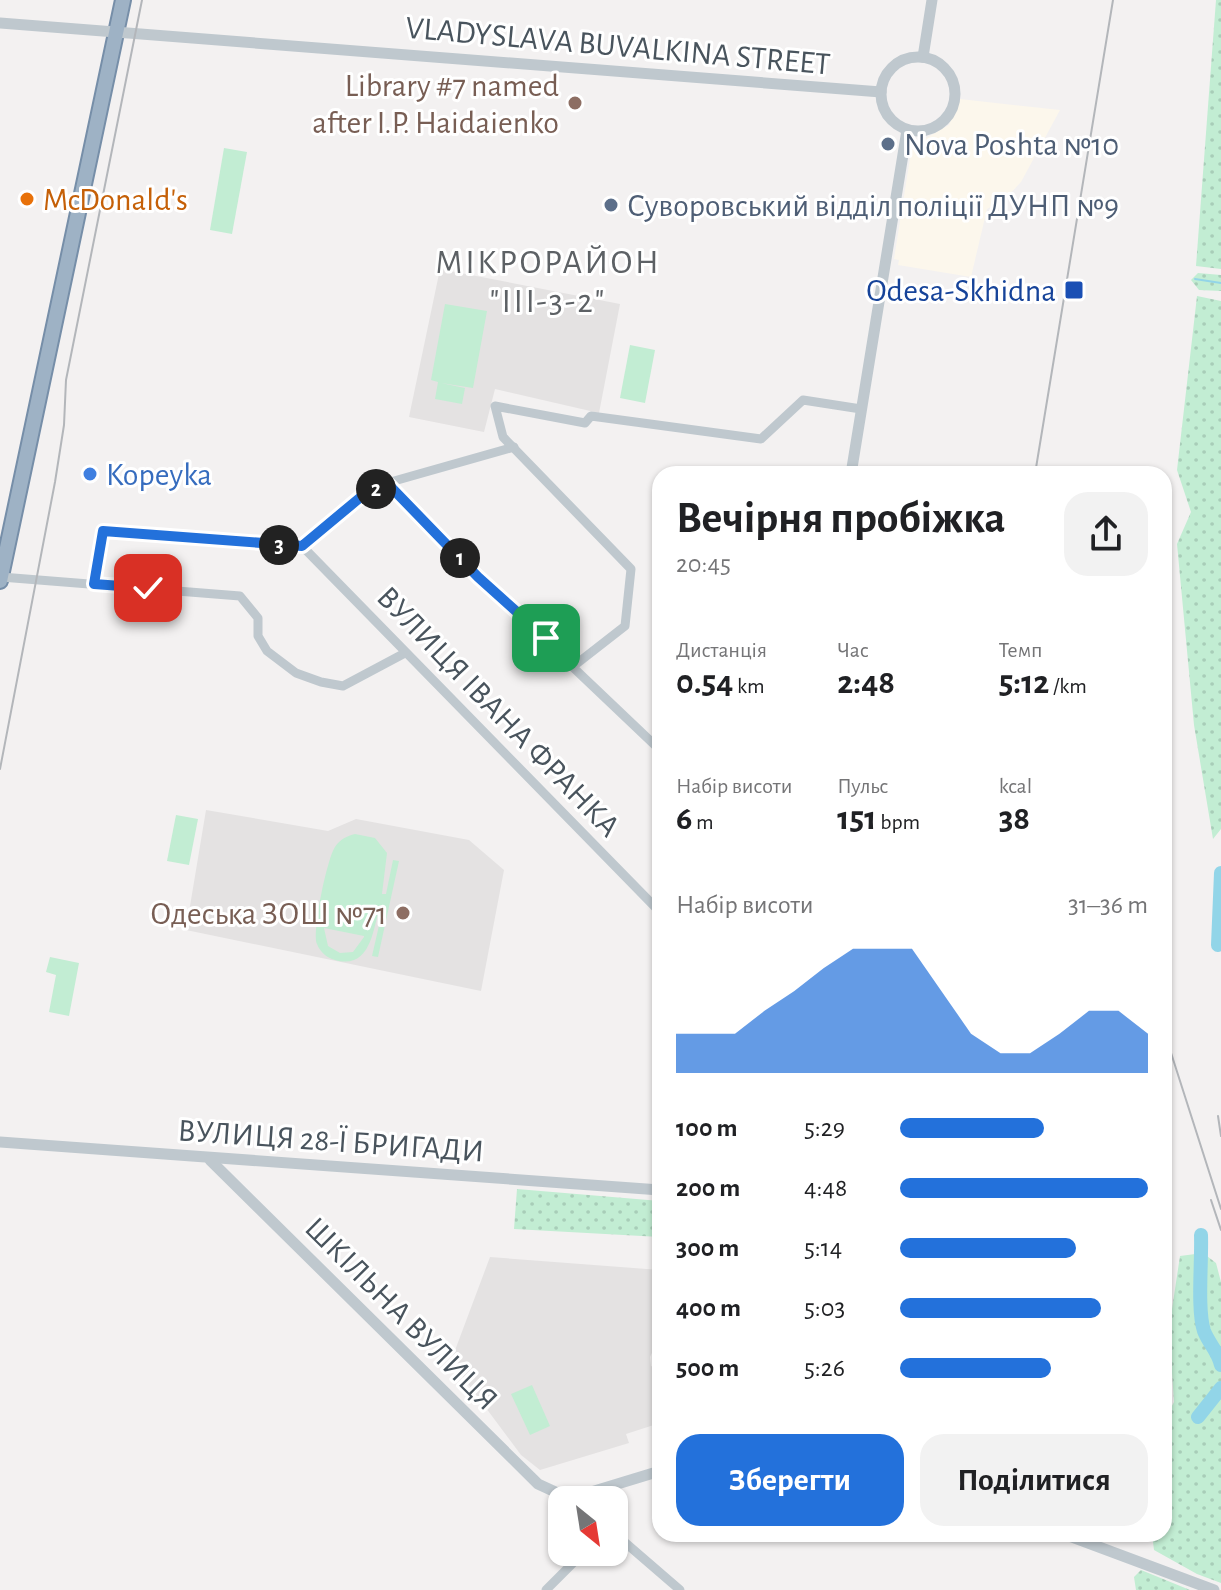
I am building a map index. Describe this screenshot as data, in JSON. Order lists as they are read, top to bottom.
{
  "streets": {
    "street": ["ВУЛИЦЯ ІВАНА ФРАНКА", "ВУЛИЦЯ 28-Ї БРИГАДИ", "ШКІЛЬНА ВУЛИЦЯ"]
  },
  "crossings": [
    ["ВУЛИЦЯ 28-Ї БРИГАДИ", "ШКІЛЬНА ВУЛИЦЯ"]
  ],
  "districts": ["МІКРОРАЙОН \"ІІІ-3-2\""],
  "places": {
    "other": [
      "Library #7 named after I.P. Haidaienko",
      "Nova Poshta №10",
      "McDonald's",
      "Суворовський відділ поліції ДУНП №9",
      "Kopeyka",
      "Одеська ЗОШ №71"
    ],
    "transit": ["Odesa-Skhidna"]
  },
  "north": "bottom right",
  "page": {
    "heading": ["Вечірня пробіжка", "20:45"],
    "pins": ["2", "3", "1"],
    "stats": [
      ["Дистанція", "0.54 km"],
      ["Час", "2:48"],
      ["Темп", "5:12 /km"],
      ["Набір висоти", "6 m"],
      ["Пульс", "151 bpm"],
      ["kcal", "38"]
    ],
    "chart": ["Набір висоти", "31–36 m"],
    "list": [
      {
        "name": "100 m",
        "note": "5:29"
      },
      {
        "name": "200 m",
        "note": "4:48"
      },
      {
        "name": "300 m",
        "note": "5:14"
      },
      {
        "name": "400 m",
        "note": "5:03"
      },
      {
        "name": "500 m",
        "note": "5:26"
      }
    ],
    "buttons": ["Зберегти", "Поділитися"]
  }
}
